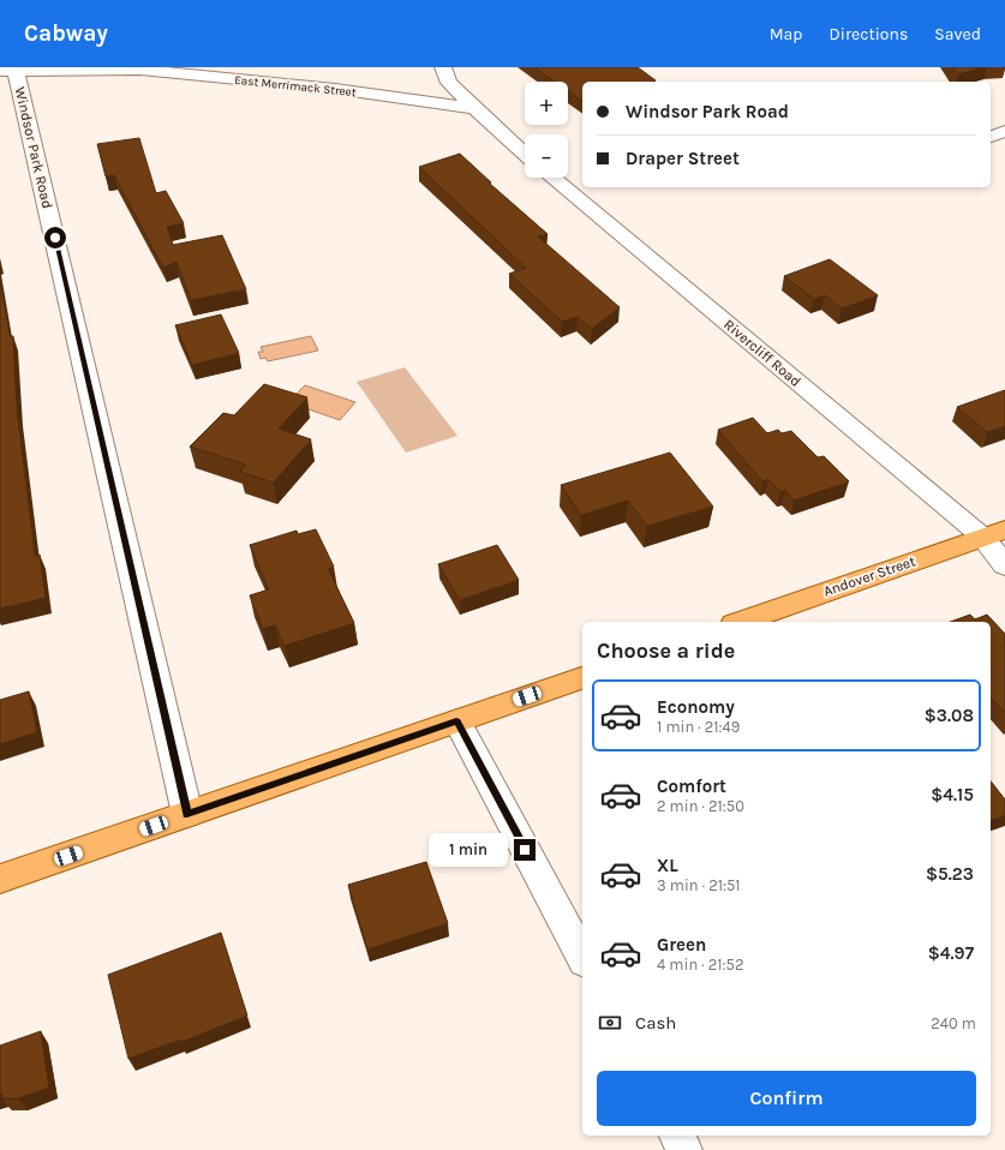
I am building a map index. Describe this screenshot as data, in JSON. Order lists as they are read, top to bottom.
{
  "streets": {
    "main road": ["Andover Street"],
    "street": ["East Merrimack Street", "Windsor Park Road", "Rivercliff Road"]
  },
  "crossings": [
    ["East Merrimack Street", "Windsor Park Road"],
    ["Rivercliff Road", "Andover Street"]
  ],
  "page": {
    "header": "Cabway",
    "nav": ["Map", "Directions", "Saved"],
    "map_buttons": ["+", "−"],
    "banner": ["Windsor Park Road", "Draper Street"],
    "heading": "Choose a ride",
    "list": [
      {
        "name": "Economy",
        "note": "1 min · 21:49",
        "value": "$3.08"
      },
      {
        "name": "Comfort",
        "note": "2 min · 21:50",
        "value": "$4.15"
      },
      {
        "name": "XL",
        "note": "3 min · 21:51",
        "value": "$5.23"
      },
      {
        "name": "Green",
        "note": "4 min · 21:52",
        "value": "$4.97"
      }
    ],
    "bubble": "1 min",
    "pay": ["Cash", "240 m"],
    "buttons": "Confirm"
  }
}
